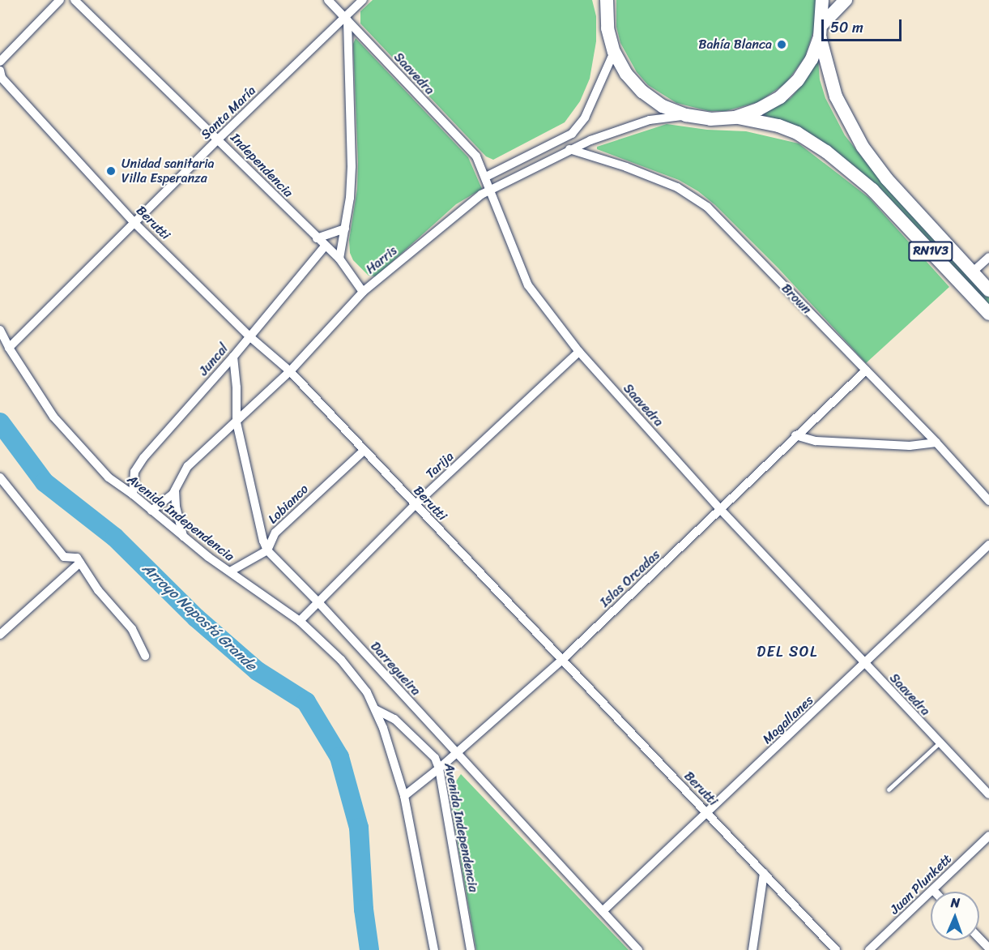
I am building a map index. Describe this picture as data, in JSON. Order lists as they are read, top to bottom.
{
  "streets": {
    "main road": ["RN1V3"],
    "street": [
      "Saavedra",
      "Santa María",
      "Independencia",
      "Berutti",
      "Harris",
      "Brown",
      "Juncal",
      "Tarija",
      "Lobianco",
      "Avenida Independencia",
      "Islas Orcadas",
      "Darregueira",
      "Magallanes",
      "Juan Plunkett"
    ]
  },
  "crossings": [
    ["Saavedra", "Santa María"],
    ["Saavedra", "Harris"],
    ["Saavedra", "Tarija"],
    ["Saavedra", "Islas Orcadas"],
    ["Saavedra", "Magallanes"],
    ["Santa María", "Independencia"],
    ["Santa María", "Berutti"],
    ["Santa María", "Avenida Independencia"],
    ["Independencia", "Harris"],
    ["Independencia", "Juncal"],
    ["Berutti", "Harris"],
    ["Berutti", "Juncal"],
    ["Berutti", "Tarija"],
    ["Berutti", "Lobianco"],
    ["Berutti", "Islas Orcadas"],
    ["Berutti", "Magallanes"],
    ["RN1V3", "Harris"],
    ["Harris", "Brown"],
    ["Harris", "Avenida Independencia"],
    ["Harris", "Darregueira"],
    ["Brown", "Islas Orcadas"],
    ["Juncal", "Avenida Independencia"],
    ["Juncal", "Darregueira"],
    ["Tarija", "Avenida Independencia"],
    ["Tarija", "Darregueira"],
    ["Lobianco", "Darregueira"],
    ["Avenida Independencia", "Islas Orcadas"],
    ["Islas Orcadas", "Darregueira"],
    ["Darregueira", "Magallanes"]
  ],
  "districts": ["DEL SOL"],
  "water": ["Arroyo Napostá Grande"],
  "places": ["Bahía Blanca", "Unidad sanitaria Villa Esperanza"],
  "scale_bar": "50 m",
  "north": "top"
}
